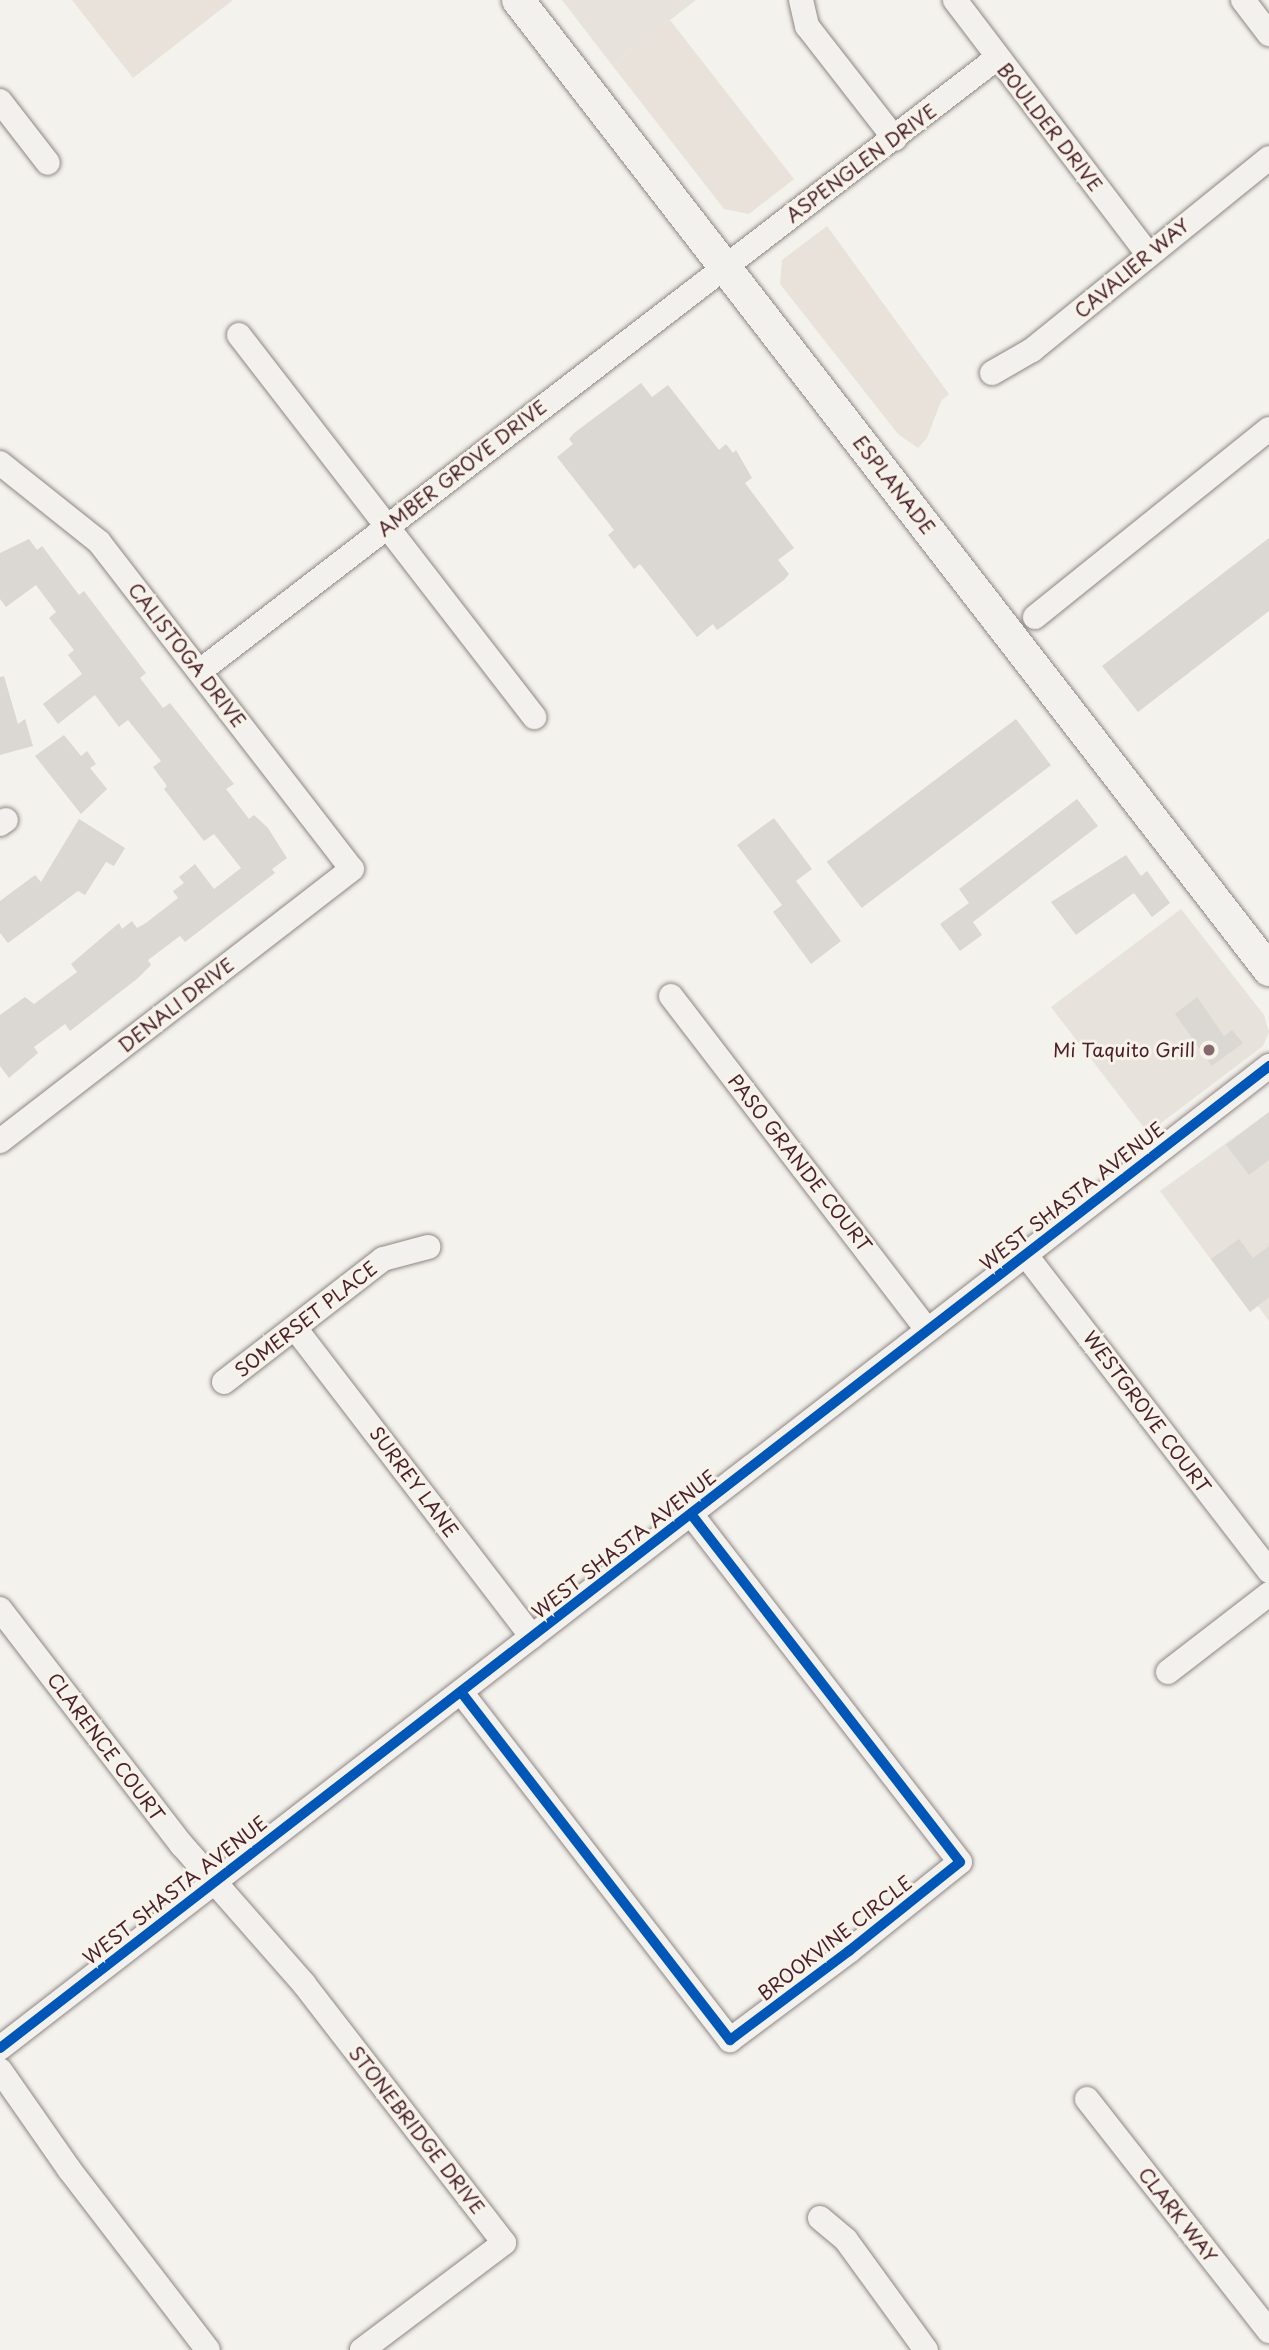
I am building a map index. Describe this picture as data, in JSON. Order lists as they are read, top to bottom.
{
  "streets": {
    "main road": ["ESPLANADE"],
    "street": [
      "BOULDER DRIVE",
      "ASPENGLEN DRIVE",
      "CAVALIER WAY",
      "AMBER GROVE DRIVE",
      "CALISTOGA DRIVE",
      "DENALI DRIVE",
      "PASO GRANDE COURT",
      "WEST SHASTA AVENUE",
      "SOMERSET PLACE",
      "WESTGROVE COURT",
      "SURREY LANE",
      "CLARENCE COURT",
      "BROOKVINE CIRCLE",
      "STONEBRIDGE DRIVE",
      "CLARK WAY"
    ]
  },
  "crossings": [
    ["BOULDER DRIVE", "ASPENGLEN DRIVE"],
    ["BOULDER DRIVE", "CAVALIER WAY"],
    ["ASPENGLEN DRIVE", "AMBER GROVE DRIVE"],
    ["ASPENGLEN DRIVE", "ESPLANADE"],
    ["AMBER GROVE DRIVE", "ESPLANADE"],
    ["AMBER GROVE DRIVE", "CALISTOGA DRIVE"],
    ["CALISTOGA DRIVE", "DENALI DRIVE"],
    ["PASO GRANDE COURT", "WEST SHASTA AVENUE"],
    ["WEST SHASTA AVENUE", "WESTGROVE COURT"],
    ["WEST SHASTA AVENUE", "SURREY LANE"],
    ["WEST SHASTA AVENUE", "CLARENCE COURT"],
    ["WEST SHASTA AVENUE", "BROOKVINE CIRCLE"],
    ["WEST SHASTA AVENUE", "STONEBRIDGE DRIVE"],
    ["SOMERSET PLACE", "SURREY LANE"],
    ["CLARENCE COURT", "STONEBRIDGE DRIVE"]
  ],
  "places": ["Mi Taquito Grill"]
}
